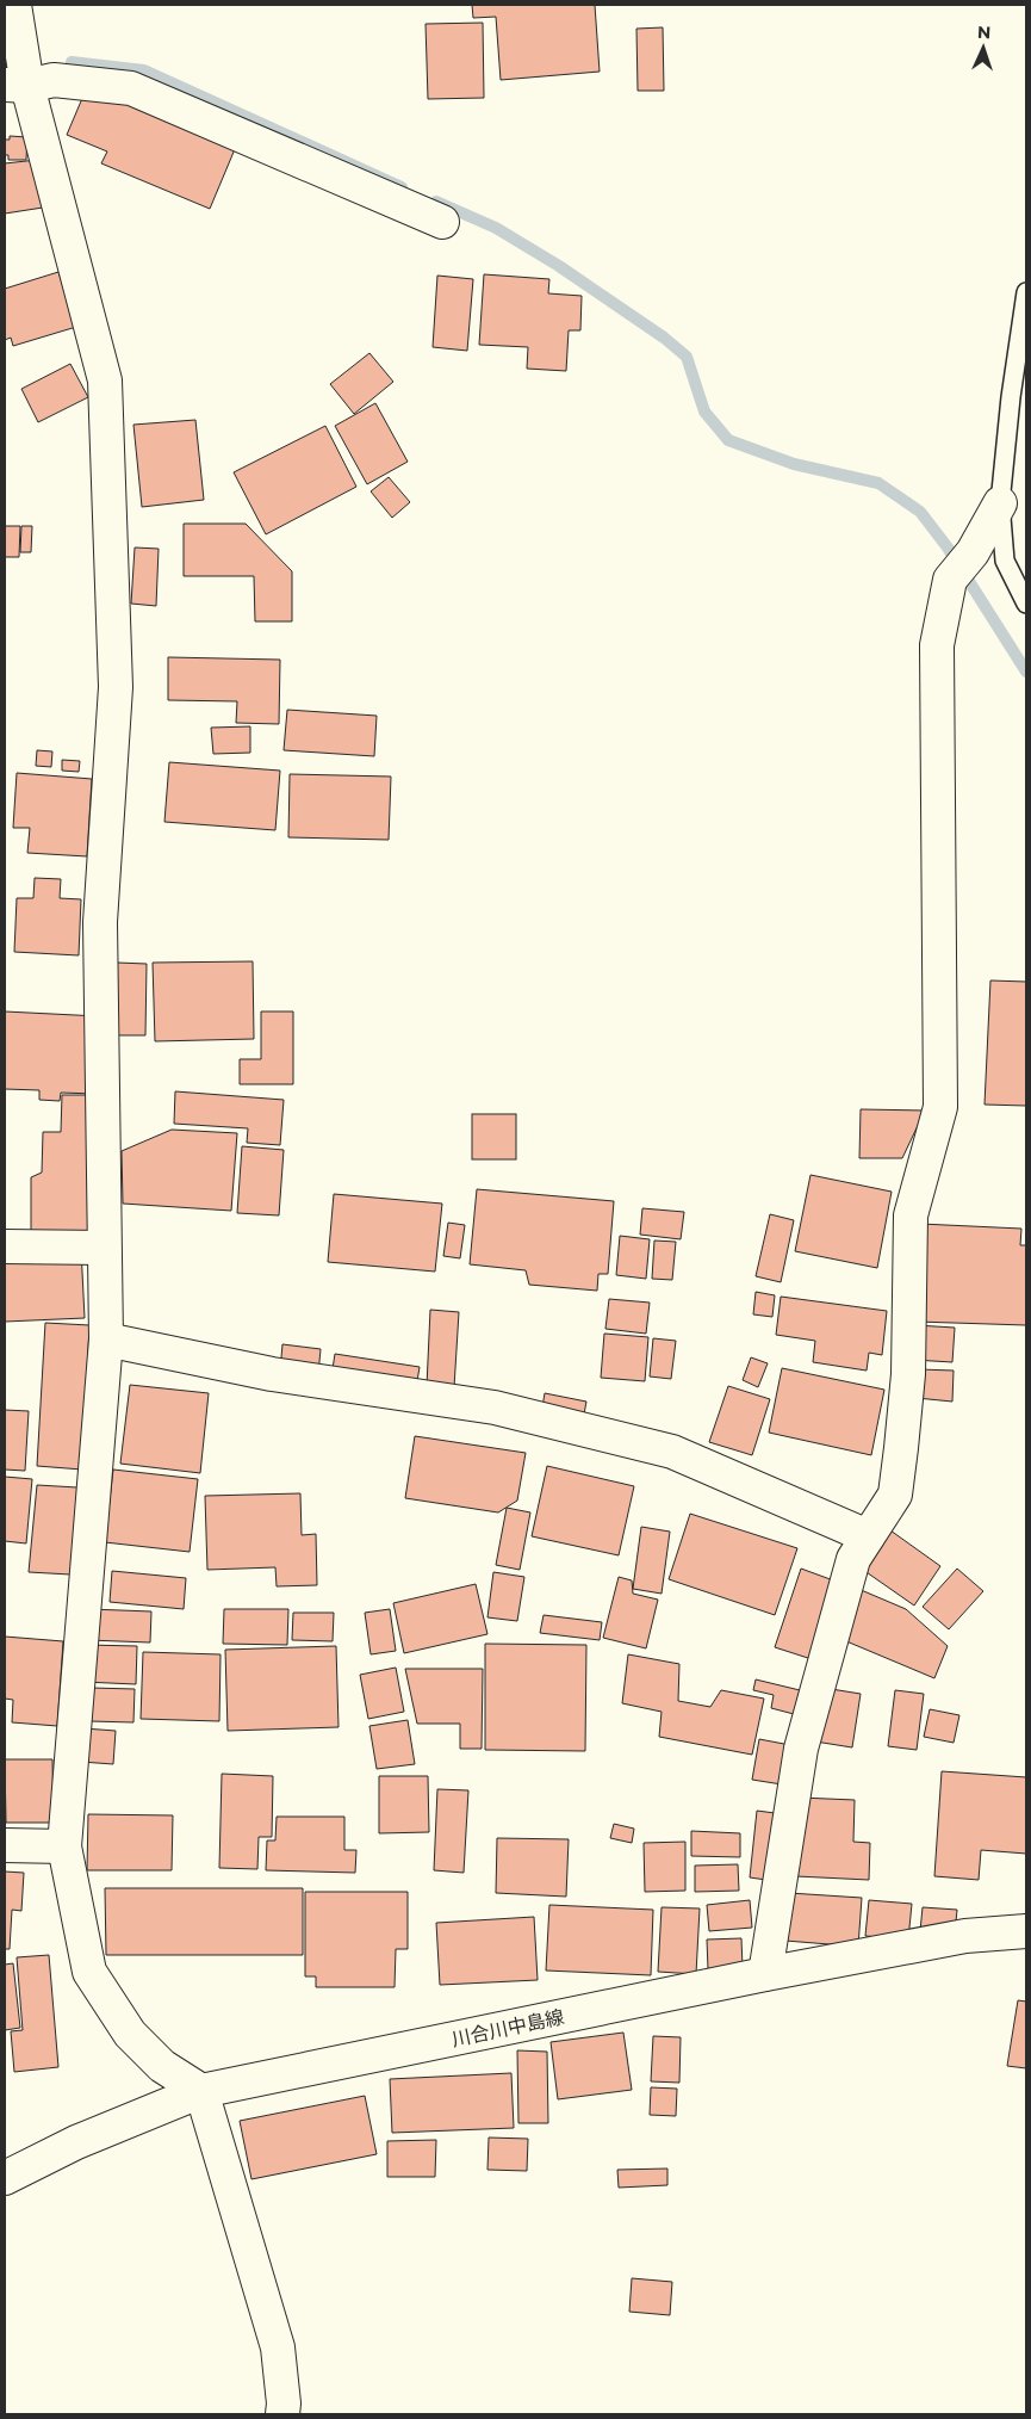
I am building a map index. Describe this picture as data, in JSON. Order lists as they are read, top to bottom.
{
  "streets": {
    "street": ["川合川中島線"]
  },
  "north": "top"
}
